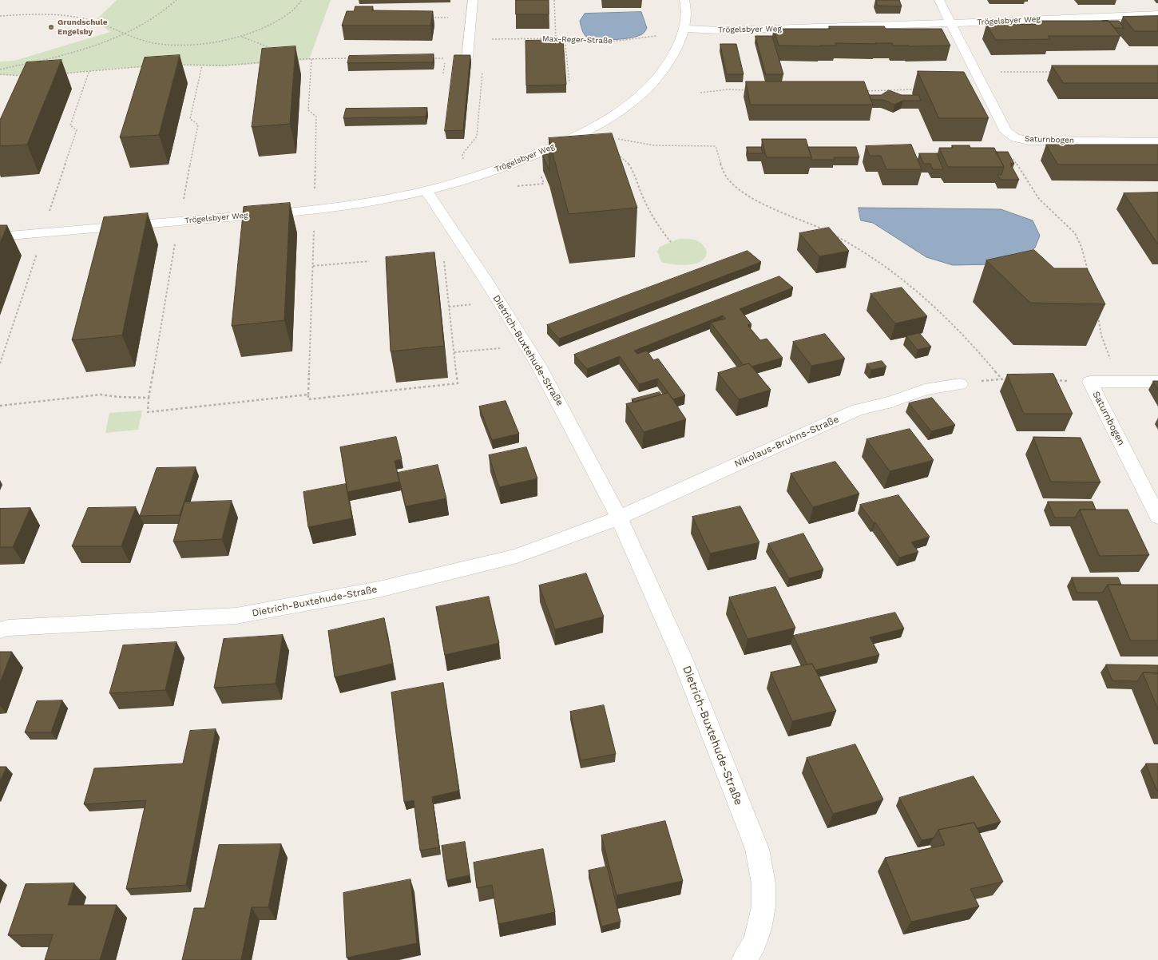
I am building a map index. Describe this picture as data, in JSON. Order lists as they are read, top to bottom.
{
  "streets": {
    "street": [
      "Trögelsbyer Weg",
      "Saturnbogen",
      "Dietrich-Buxtehude-Straße",
      "Nikolaus-Bruhns-Straße"
    ],
    "path": ["Max-Reger-Straße"]
  },
  "crossings": [
    ["Trögelsbyer Weg", "Max-Reger-Straße"],
    ["Trögelsbyer Weg", "Saturnbogen"],
    ["Trögelsbyer Weg", "Dietrich-Buxtehude-Straße"],
    ["Dietrich-Buxtehude-Straße", "Nikolaus-Bruhns-Straße"]
  ],
  "places": ["Grundschule Engelsby"]
}
